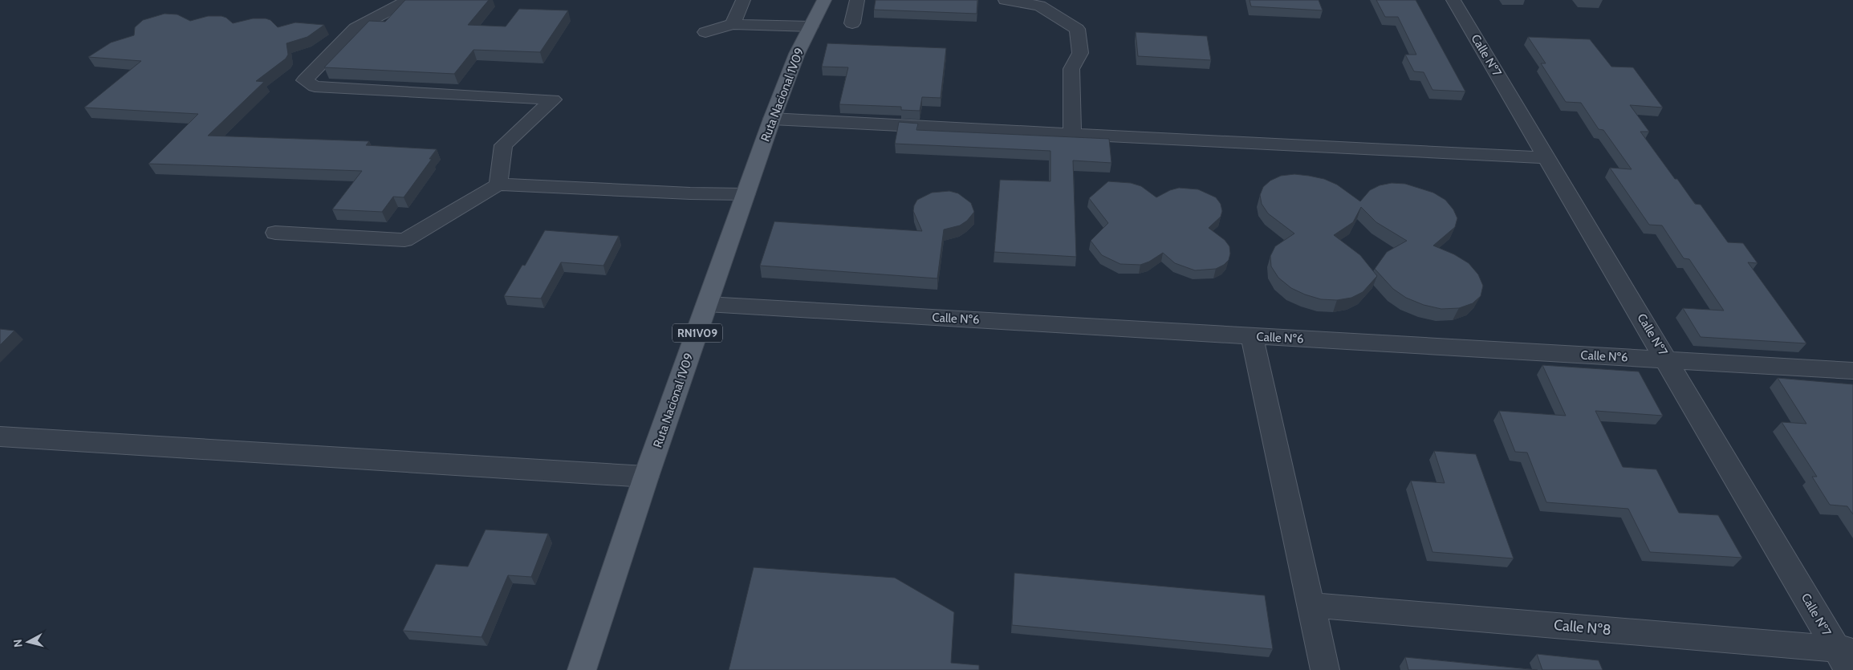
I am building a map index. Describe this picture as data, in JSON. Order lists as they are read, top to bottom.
{
  "streets": {
    "main road": ["Ruta Nacional 1V09", "RN1V09"],
    "street": ["Calle Nº7", "Calle Nº6", "Calle Nº8"]
  },
  "crossings": [
    ["Calle Nº7", "Calle Nº6"],
    ["Calle Nº7", "Calle Nº8"],
    ["Ruta Nacional 1V09", "Calle Nº6"]
  ],
  "north": "left"
}
